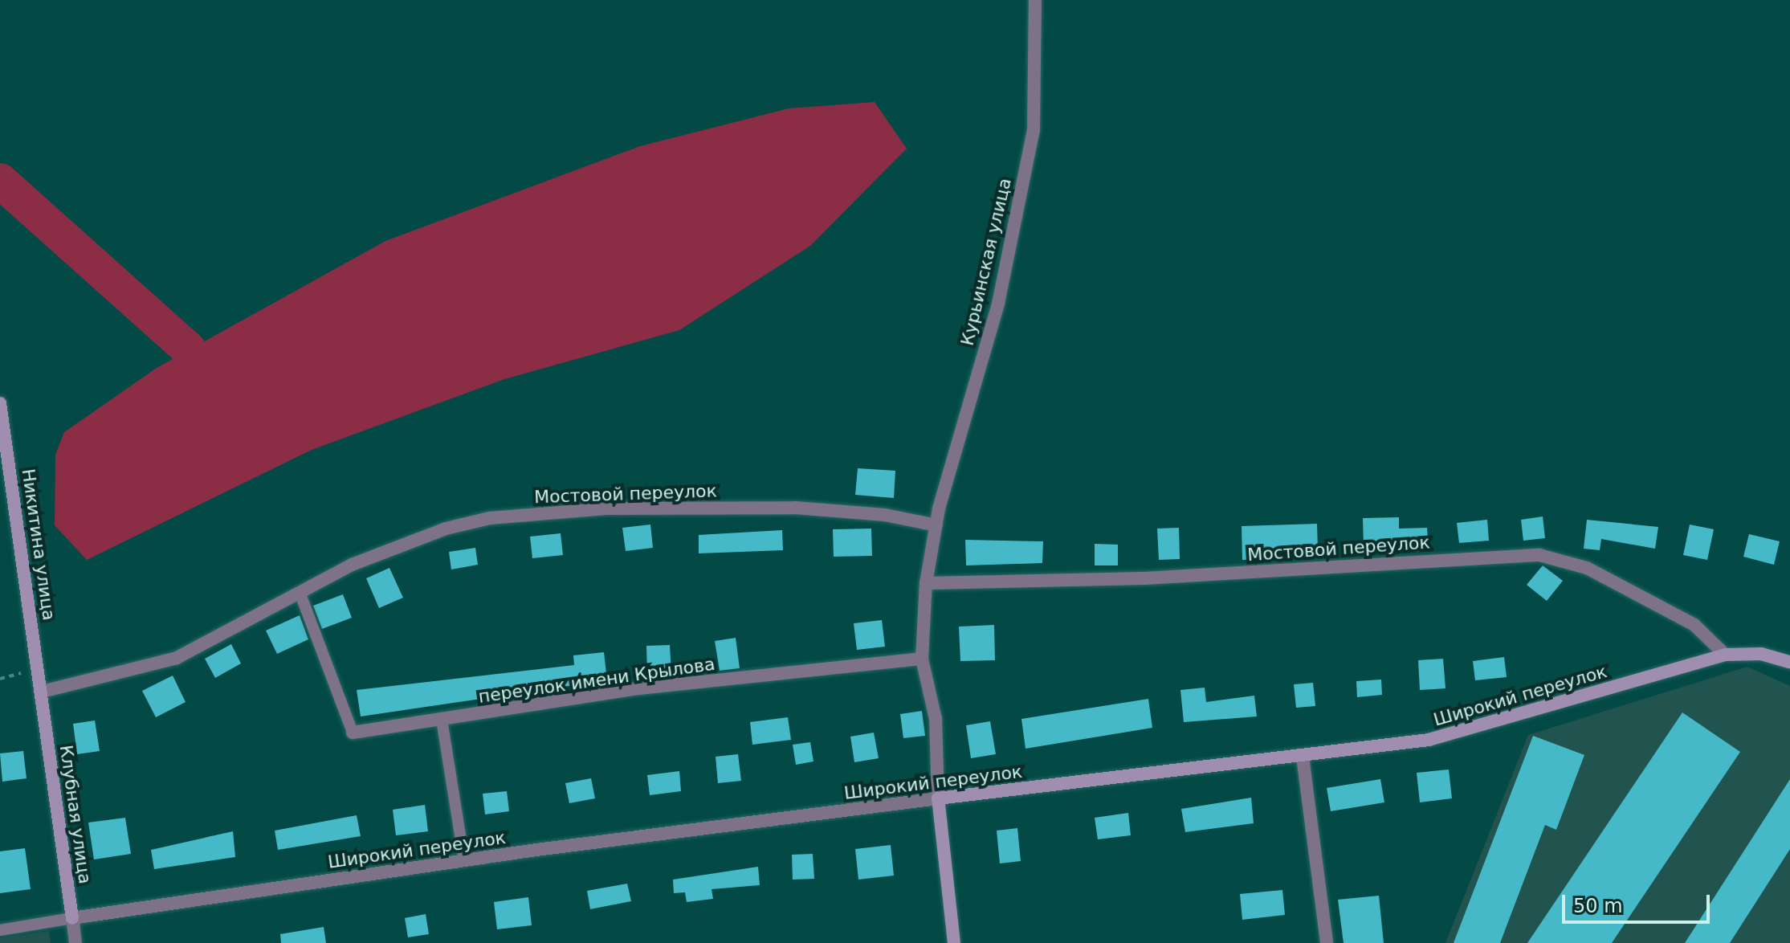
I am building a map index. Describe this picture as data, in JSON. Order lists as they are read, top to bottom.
{
  "streets": {
    "main road": ["Никитина улица", "Широкий переулок", "Клубная улица"],
    "street": ["Курьинская улица", "Мостовой переулок", "переулок имени Крылова"]
  },
  "crossings": [
    ["Курьинская улица", "Мостовой переулок"],
    ["Курьинская улица", "переулок имени Крылова"],
    ["Курьинская улица", "Широкий переулок"],
    ["Мостовой переулок", "Никитина улица"],
    ["Мостовой переулок", "Широкий переулок"],
    ["Мостовой переулок", "Клубная улица"],
    ["Никитина улица", "Клубная улица"],
    ["Широкий переулок", "Клубная улица"]
  ],
  "scale_bar": "50 m"
}
